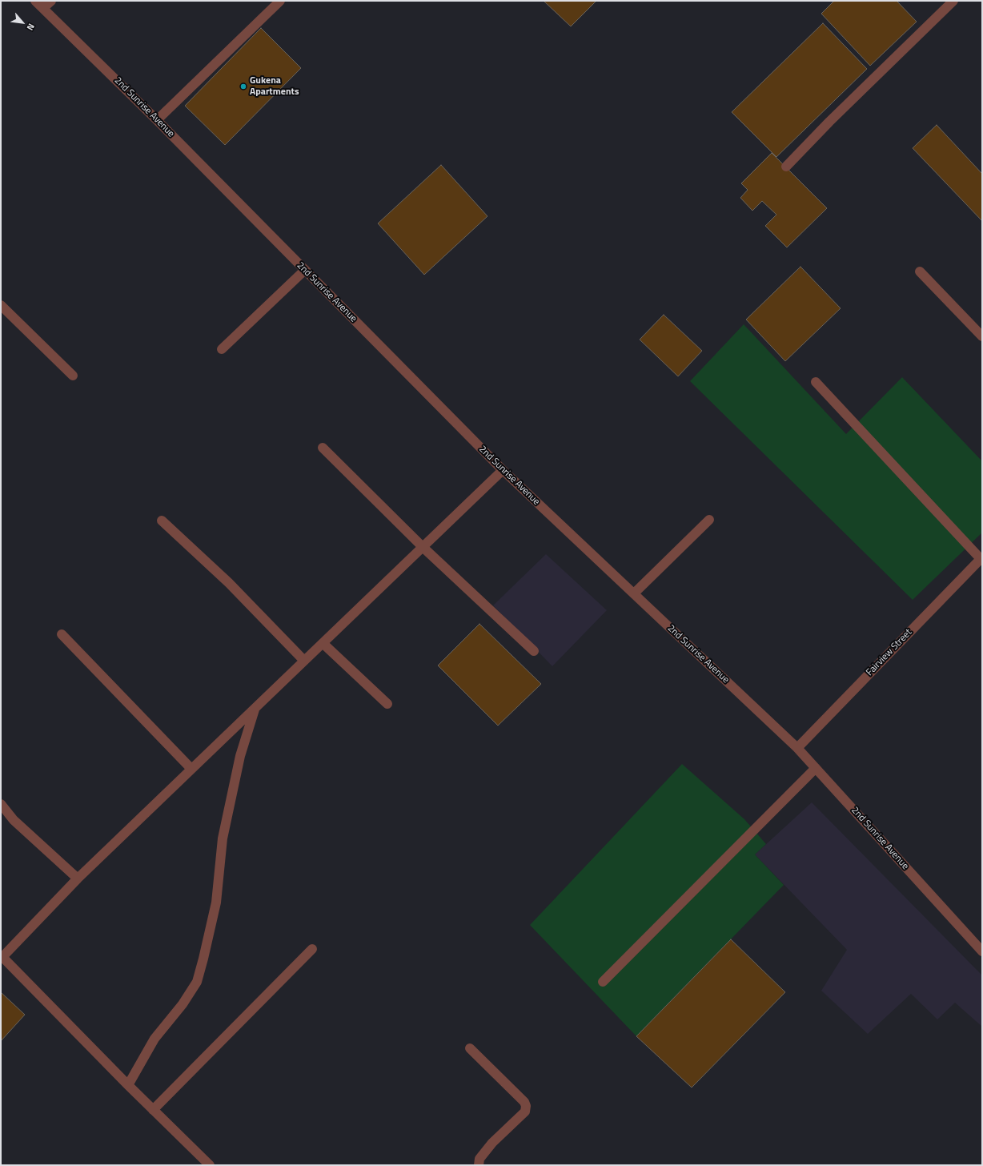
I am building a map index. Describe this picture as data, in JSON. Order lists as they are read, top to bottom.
{
  "streets": {
    "street": ["2nd Sunrise Avenue", "Fairview Street"]
  },
  "crossings": [
    ["2nd Sunrise Avenue", "Fairview Street"]
  ],
  "places": ["Gukena Apartments"],
  "north": "bottom right"
}
